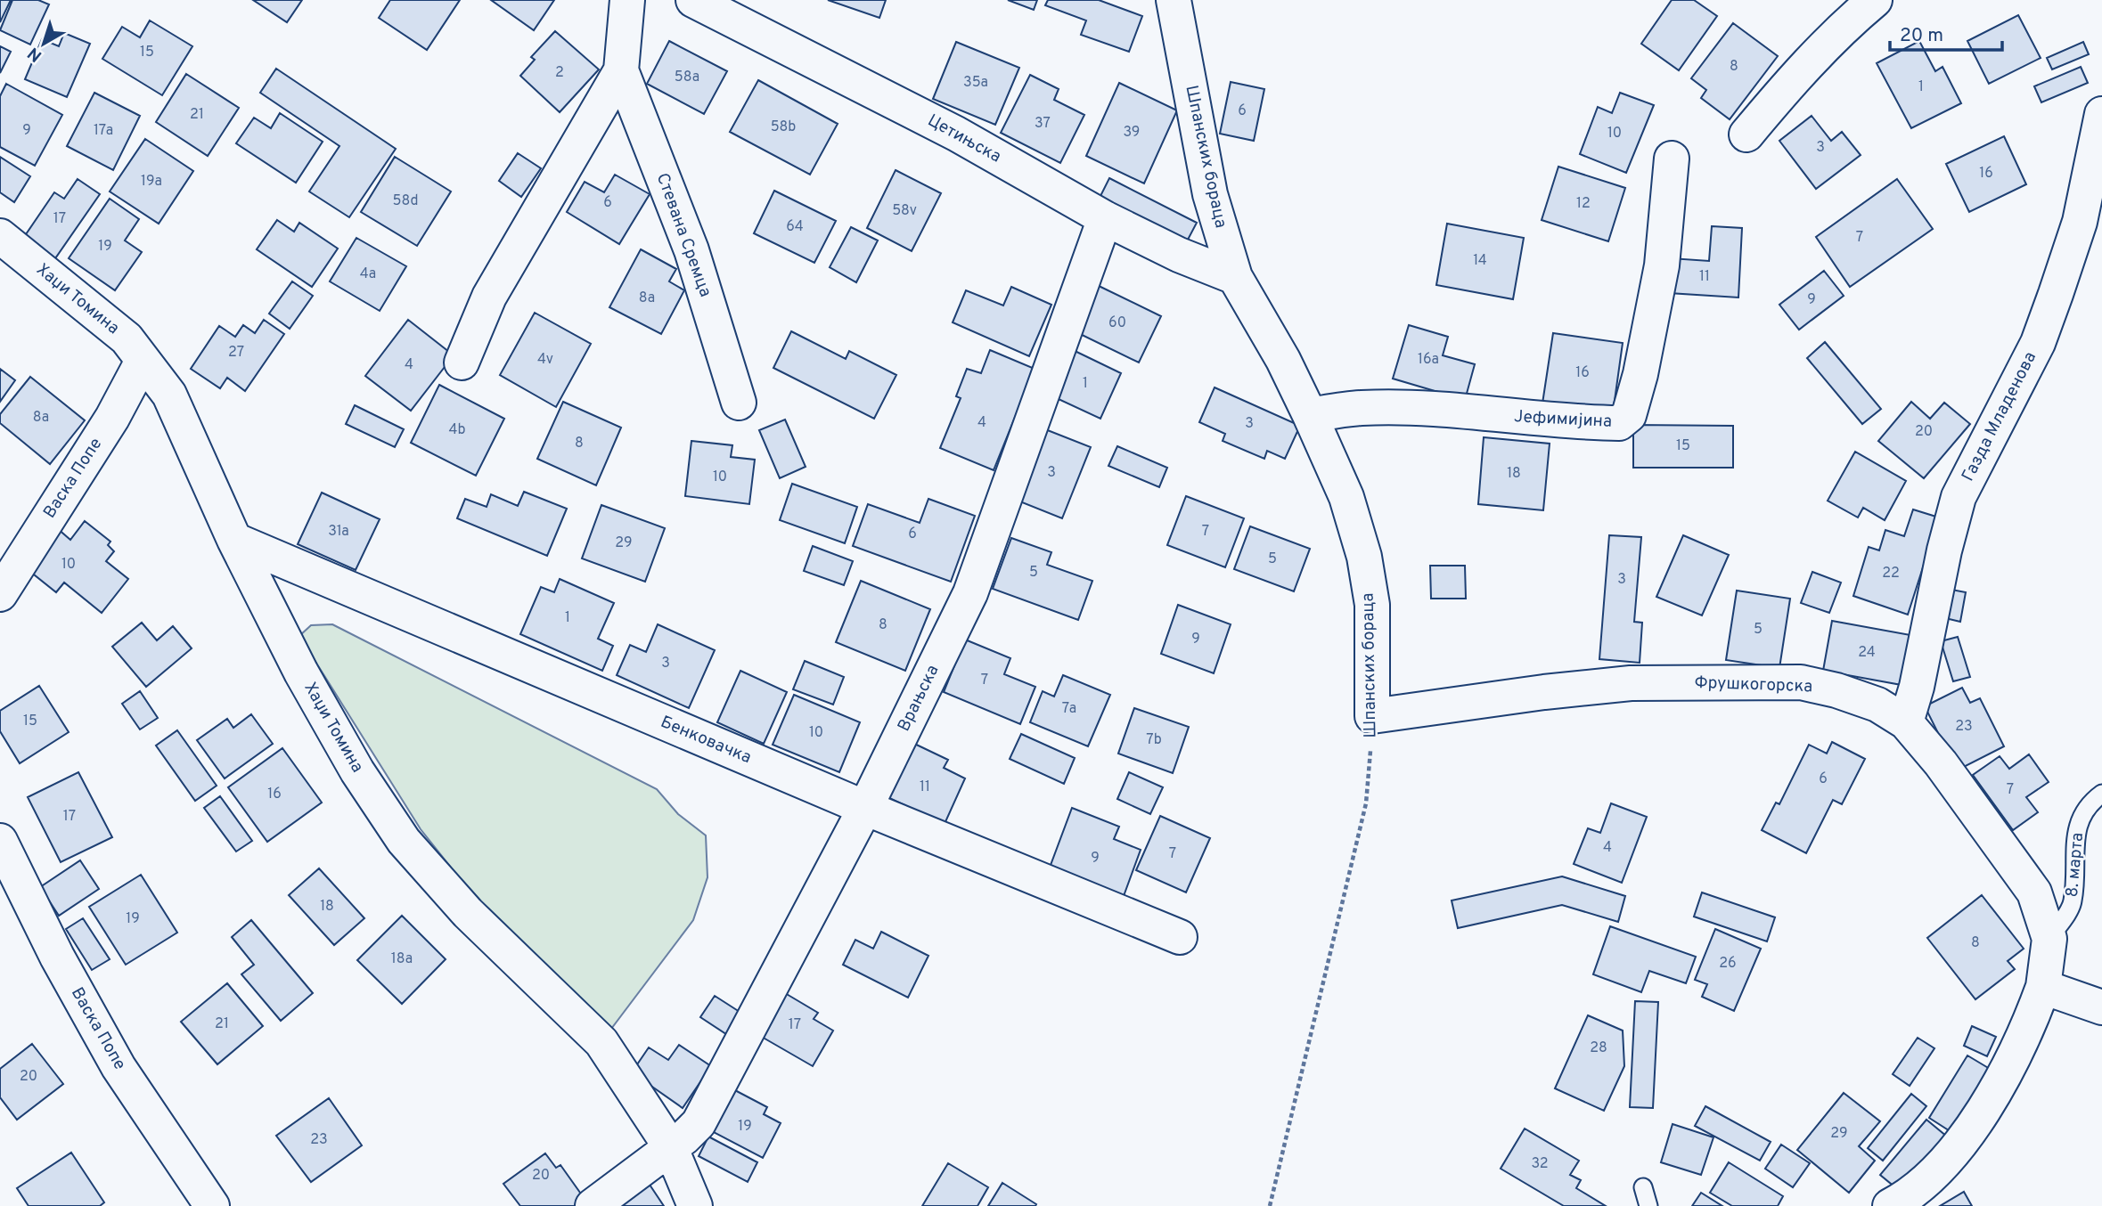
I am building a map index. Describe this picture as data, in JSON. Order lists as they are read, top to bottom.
{
  "streets": {
    "street": [
      "Цетињска",
      "Шпанских бораца",
      "Стевана Сремца",
      "Хаџи Томина",
      "Газда Младенова",
      "Јефимијина",
      "Васка Попе",
      "Фрушкогорска",
      "Врањска",
      "Бенковачка"
    ],
    "lane": ["8. марта"]
  },
  "crossings": [
    ["Цетињска", "Шпанских бораца"],
    ["Цетињска", "Врањска"],
    ["Шпанских бораца", "Јефимијина"],
    ["Шпанских бораца", "Фрушкогорска"],
    ["Хаџи Томина", "Васка Попе"],
    ["Хаџи Томина", "Врањска"],
    ["Хаџи Томина", "Бенковачка"],
    ["Газда Младенова", "Фрушкогорска"],
    ["Фрушкогорска", "8. марта"],
    ["Врањска", "Бенковачка"]
  ],
  "house_numbers": [
    "15",
    "8",
    "2",
    "58a",
    "35a",
    "1",
    "6",
    "21",
    "37",
    "58b",
    "9",
    "17a",
    "39",
    "10",
    "3",
    "16",
    "19a",
    "58d",
    "6",
    "12",
    "58v",
    "17",
    "64",
    "7",
    "19",
    "14",
    "4a",
    "11",
    "8a",
    "9",
    "60",
    "27",
    "4v",
    "16a",
    "4",
    "16",
    "1",
    "8a",
    "4",
    "3",
    "4b",
    "20",
    "8",
    "15",
    "3",
    "18",
    "10",
    "31a",
    "7",
    "6",
    "29",
    "5",
    "10",
    "5",
    "22",
    "3",
    "1",
    "8",
    "5",
    "9",
    "24",
    "3",
    "7",
    "7a",
    "15",
    "23",
    "10",
    "7b",
    "6",
    "11",
    "7",
    "16",
    "17",
    "4",
    "7",
    "9",
    "18",
    "19",
    "8",
    "18a",
    "26",
    "21",
    "17",
    "28",
    "20",
    "19",
    "29",
    "23",
    "32",
    "20"
  ],
  "scale_bar": "20 m",
  "north": "bottom left"
}
